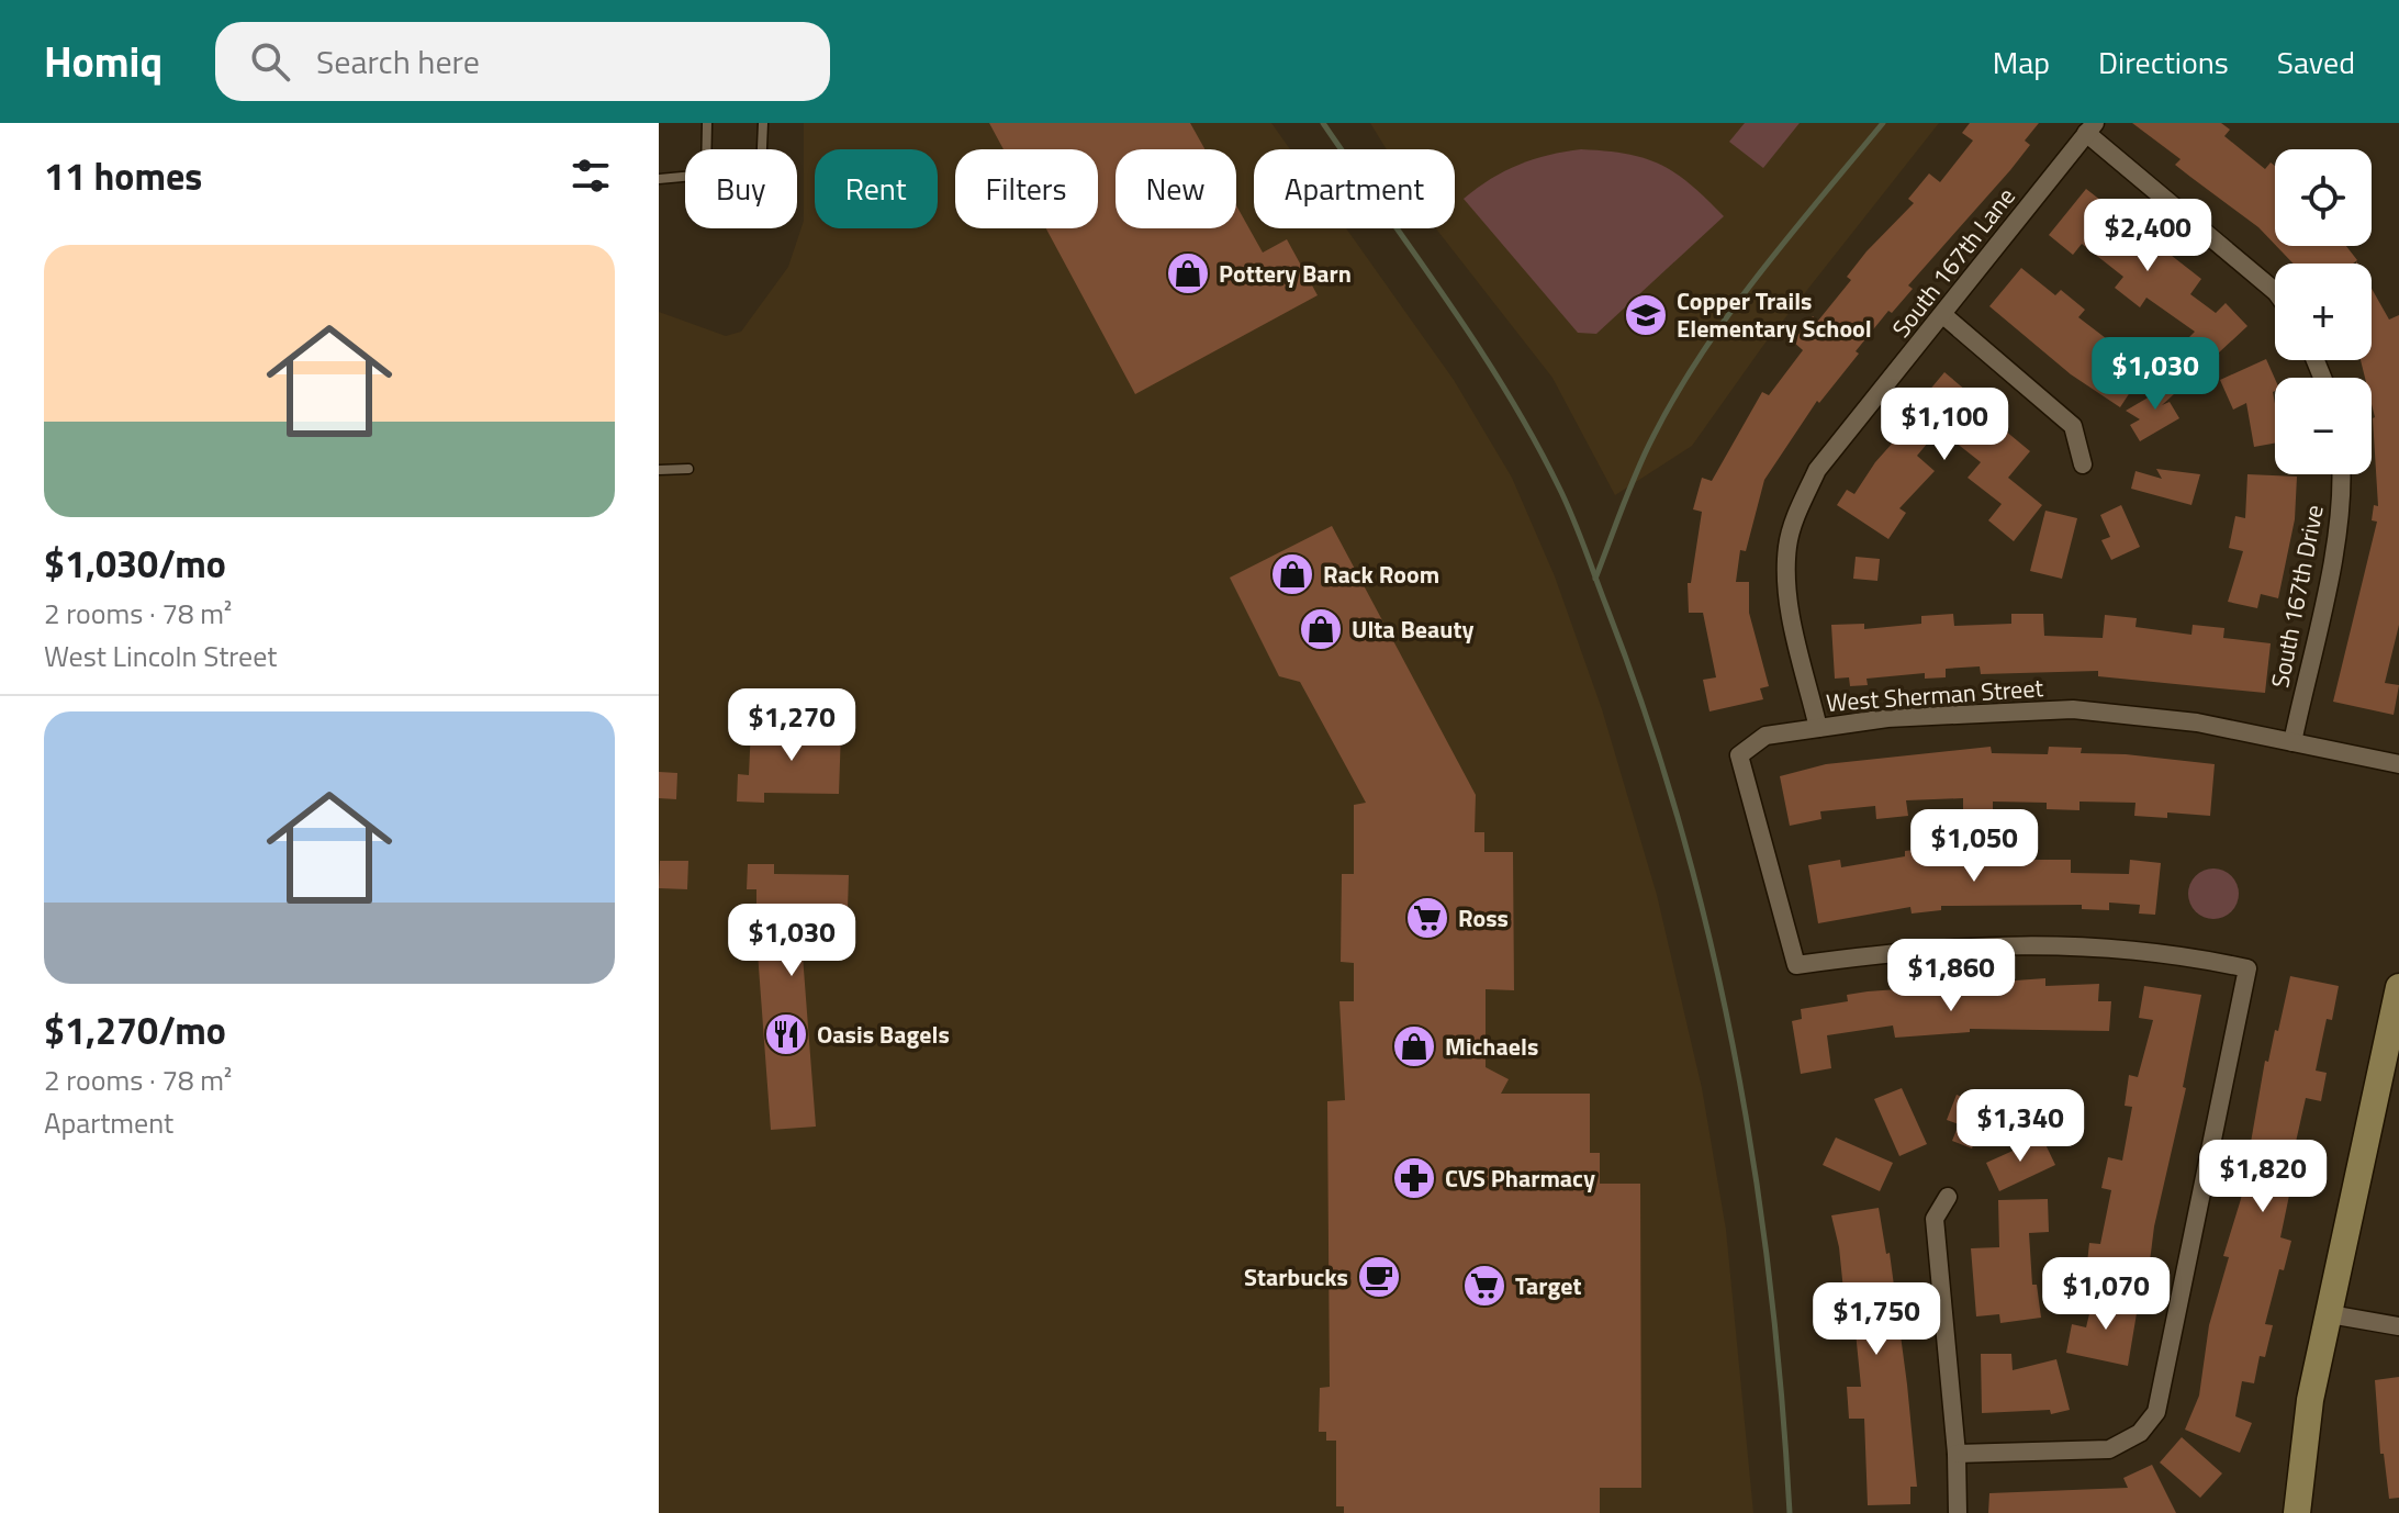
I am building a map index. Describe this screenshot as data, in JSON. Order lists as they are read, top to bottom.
{
  "streets": {
    "street": ["South 167th Lane", "South 167th Drive", "West Sherman Street"]
  },
  "crossings": [
    ["South 167th Lane", "West Sherman Street"],
    ["South 167th Drive", "West Sherman Street"]
  ],
  "places": {
    "shop": [
      "Pottery Barn",
      "Rack Room",
      "Ulta Beauty",
      "Michaels"
    ],
    "school or university": ["Copper Trails Elementary School"],
    "supermarket": ["Ross", "Target"],
    "restaurant": ["Oasis Bagels"],
    "pharmacy": ["CVS Pharmacy"],
    "cafe": ["Starbucks"]
  },
  "page": {
    "header": "Homiq",
    "search": "Search here",
    "nav": ["Map", "Directions", "Saved"],
    "heading": "11 homes",
    "map_buttons": ["+", "−"],
    "chip": [
      "Buy",
      "Rent",
      "Filters",
      "New",
      "Apartment"
    ],
    "price": [
      "$2,400",
      "$1,030",
      "$1,100",
      "$1,270",
      "$1,050",
      "$1,030",
      "$1,860",
      "$1,340",
      "$1,820",
      "$1,070",
      "$1,750"
    ],
    "list": [
      {
        "name": "$1,030/mo",
        "note": "2 rooms · 78 m² · West Lincoln Street"
      },
      {
        "name": "$1,270/mo",
        "note": "2 rooms · 78 m² · Apartment"
      }
    ]
  }
}
